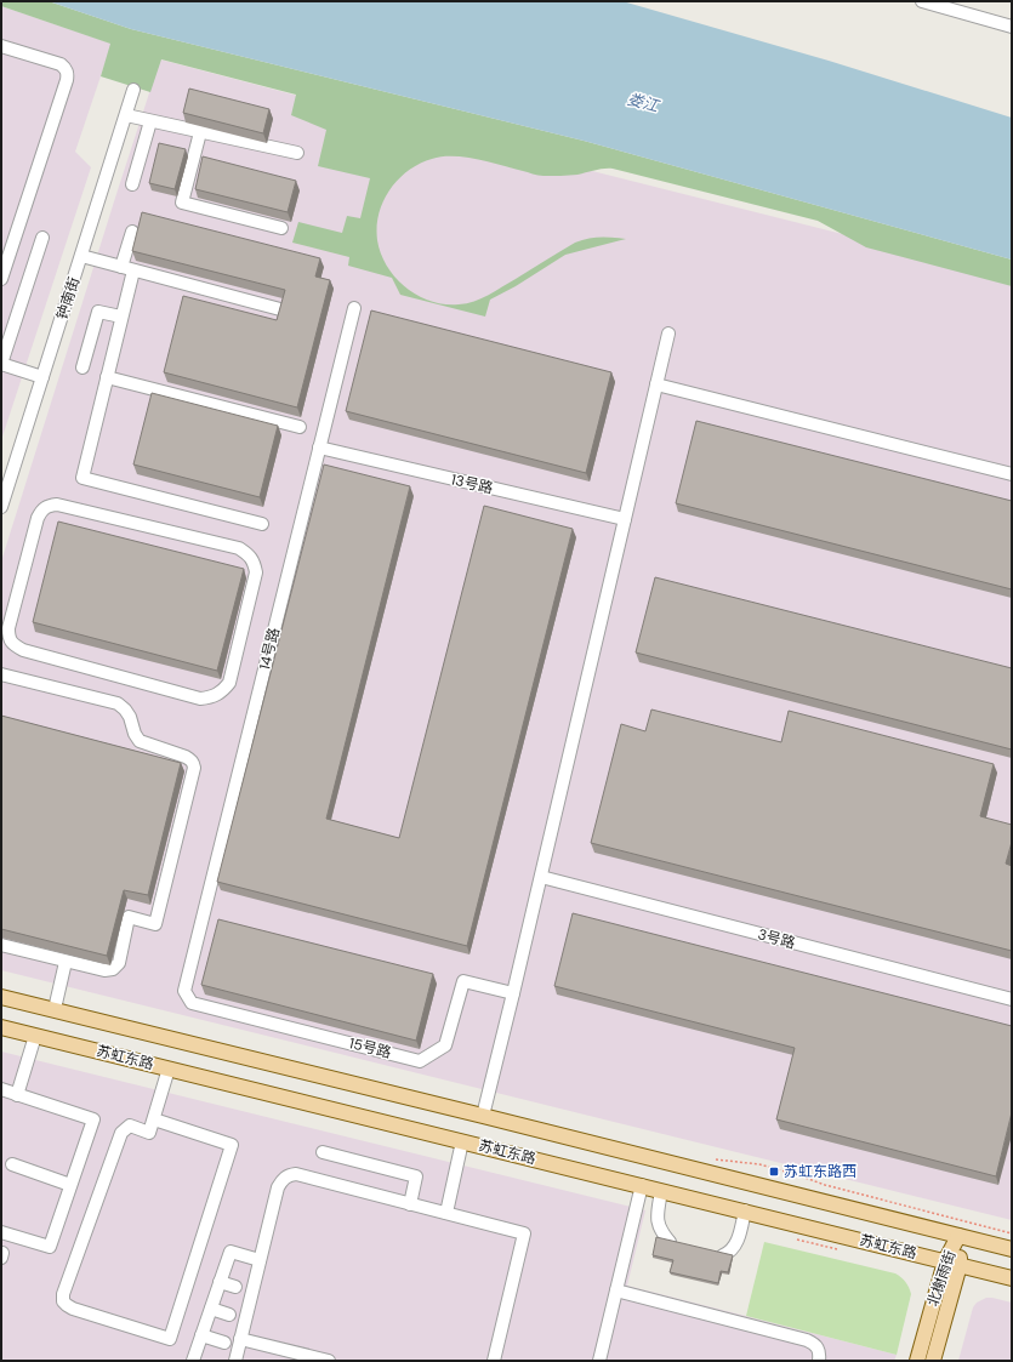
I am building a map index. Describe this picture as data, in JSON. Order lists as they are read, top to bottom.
{
  "streets": {
    "main road": ["苏虹东路", "北榭雨街"],
    "street": [
      "钟南街",
      "13号路",
      "14号路",
      "3号路",
      "15号路"
    ]
  },
  "crossings": [
    ["13号路", "14号路"],
    ["14号路", "15号路"],
    ["苏虹东路", "北榭雨街"]
  ],
  "water": ["娄江"],
  "places": {
    "transit": ["苏虹东路西"]
  }
}
